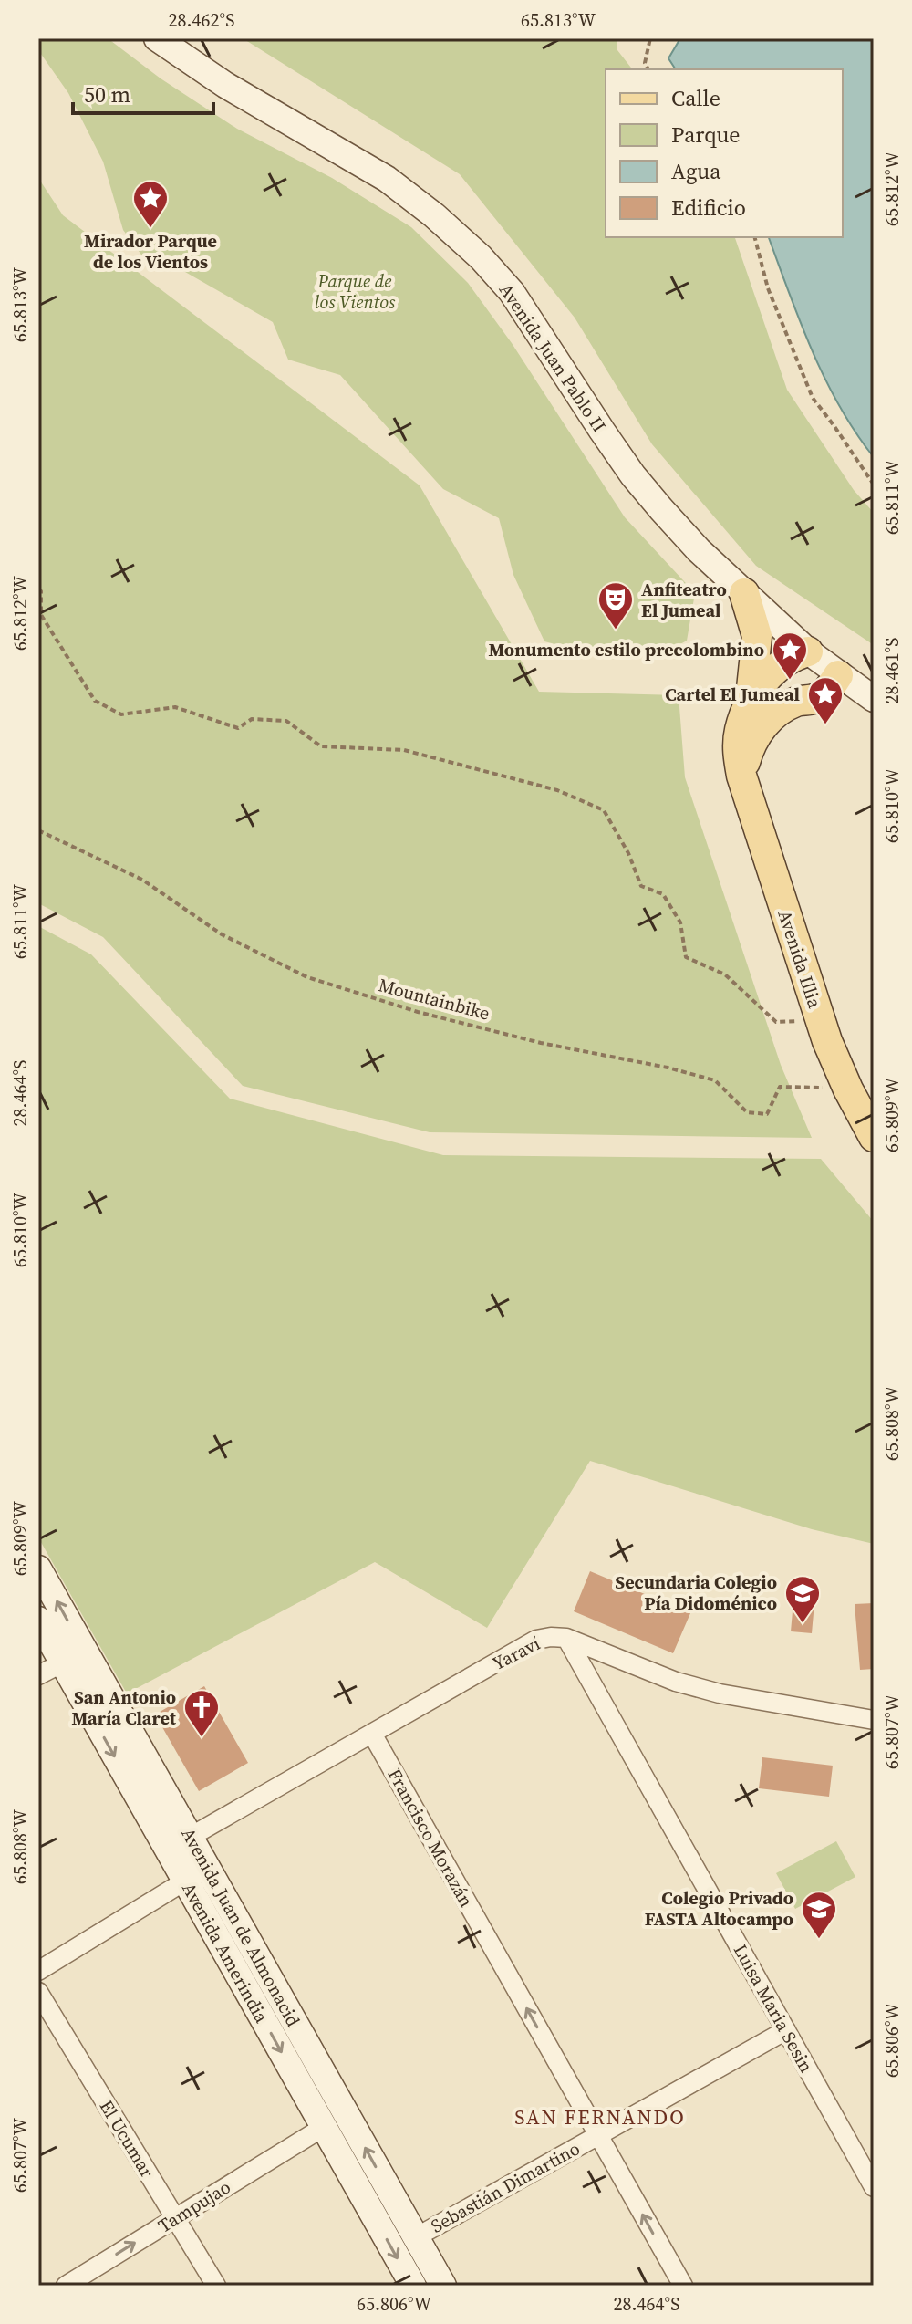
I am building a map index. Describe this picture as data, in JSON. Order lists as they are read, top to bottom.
{
  "streets": {
    "main road": ["Avenida Illia"],
    "street": [
      "Avenida Juan Pablo II",
      "Yaraví",
      "Francisco Morazán",
      "Avenida Juan de Almonacid",
      "Avenida Amerindia",
      "Luisa Maria Sesin",
      "El Ucumar",
      "Sebastián Dimartino",
      "Tampujao"
    ],
    "path": ["Mountainbike"]
  },
  "crossings": [
    ["Avenida Juan Pablo II", "Avenida Illia"],
    ["Yaraví", "Francisco Morazán"],
    ["Yaraví", "Avenida Juan de Almonacid"],
    ["Yaraví", "Avenida Amerindia"],
    ["Yaraví", "Luisa Maria Sesin"],
    ["Francisco Morazán", "Sebastián Dimartino"],
    ["Avenida Juan de Almonacid", "Avenida Amerindia"],
    ["Avenida Juan de Almonacid", "Sebastián Dimartino"],
    ["Avenida Amerindia", "Tampujao"],
    ["Luisa Maria Sesin", "Sebastián Dimartino"],
    ["El Ucumar", "Tampujao"]
  ],
  "one_way": [
    "Francisco Morazán",
    "Avenida Juan de Almonacid",
    "Avenida Amerindia",
    "Tampujao"
  ],
  "districts": ["SAN FERNANDO"],
  "parks": ["Parque de los Vientos"],
  "places": {
    "place": ["Mirador Parque de los Vientos", "Monumento estilo precolombino", "Cartel El Jumeal"],
    "theatre": ["Anfiteatro El Jumeal"],
    "school or university": ["Secundaria Colegio Pía Didoménico", "Colegio Privado FASTA Altocampo"],
    "church": ["San Antonio María Claret"]
  },
  "legend": [
    "Calle",
    "Parque",
    "Agua",
    "Edificio"
  ],
  "scale_bar": "50 m",
  "coordinates": [
    "28.462°S",
    "65.813°W",
    "65.812°W",
    "65.811°W",
    "28.461°S",
    "65.810°W",
    "28.464°S",
    "65.809°W",
    "65.808°W",
    "65.807°W",
    "65.806°W"
  ]
}
